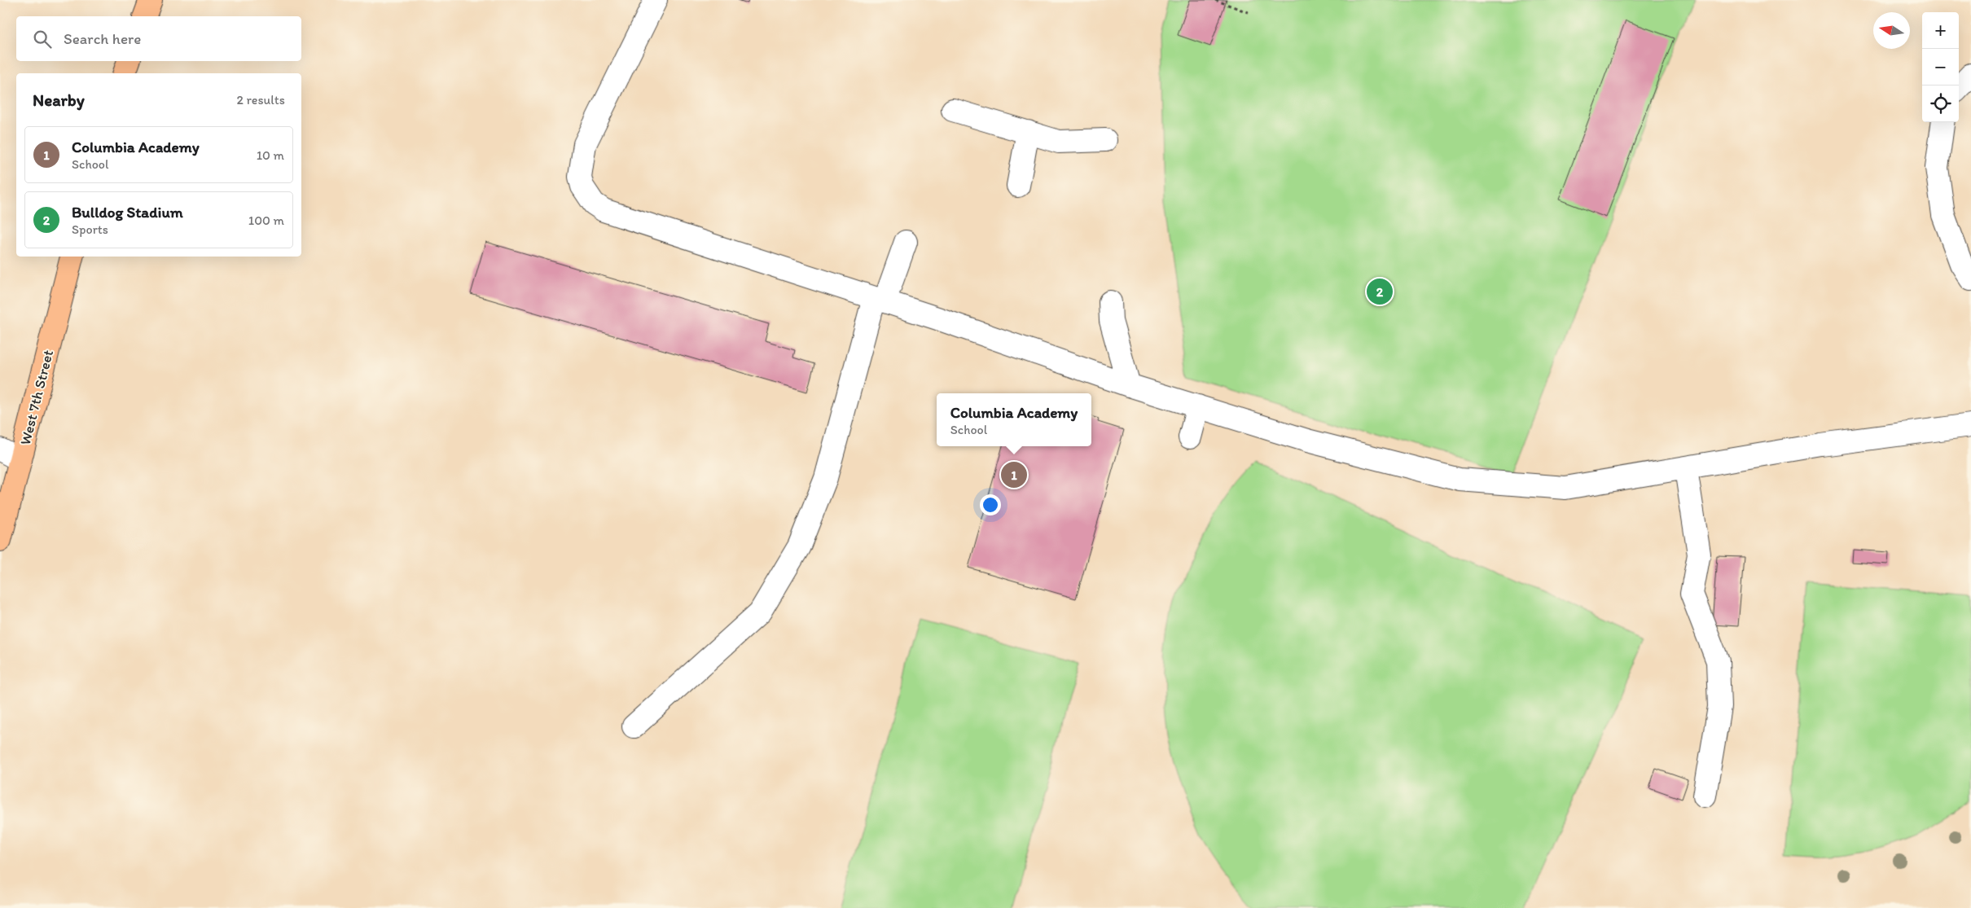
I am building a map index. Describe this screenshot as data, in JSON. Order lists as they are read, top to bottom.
{
  "streets": {
    "main road": ["West 7th Street"]
  },
  "north": "left",
  "page": {
    "map_buttons": ["+", "−"],
    "search": "Search here",
    "heading": ["Nearby", "2 results"],
    "list": [
      {
        "mark": "1",
        "name": "Columbia Academy",
        "note": "School",
        "value": "10 m"
      },
      {
        "mark": "2",
        "name": "Bulldog Stadium",
        "note": "Sports",
        "value": "100 m"
      }
    ],
    "pins": ["2", "1"],
    "popup": ["Columbia Academy", "School"]
  }
}
